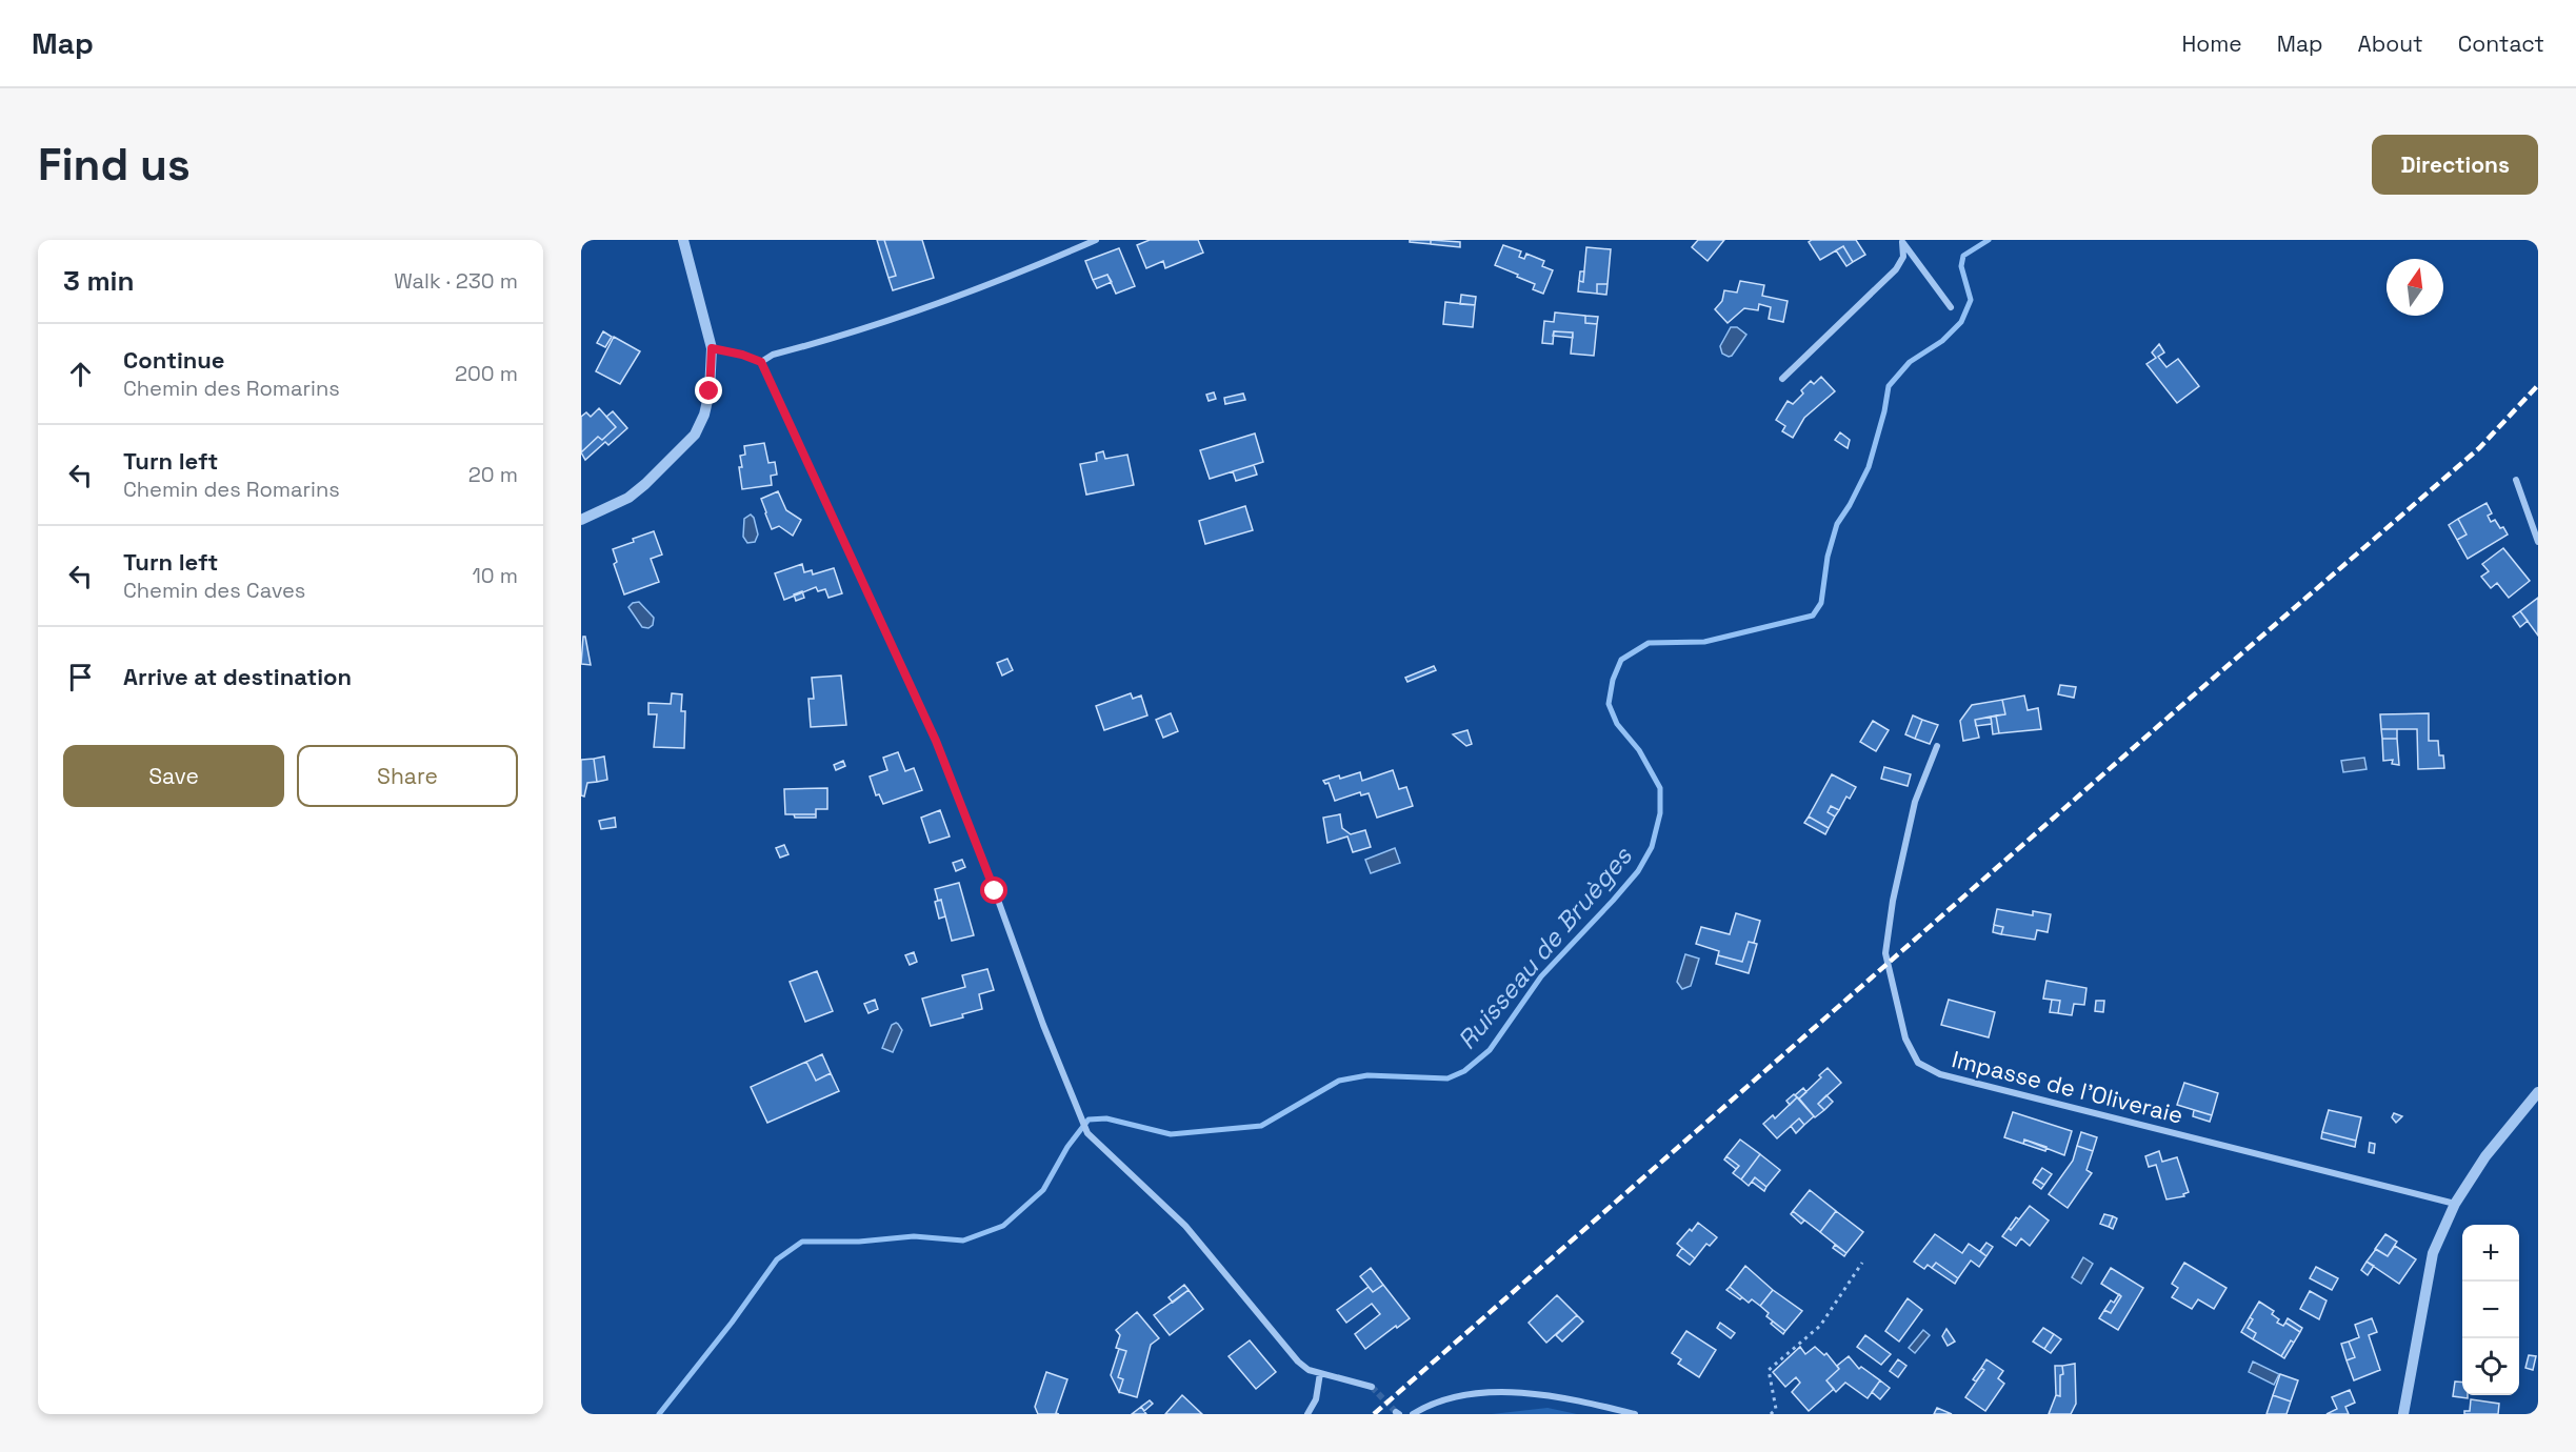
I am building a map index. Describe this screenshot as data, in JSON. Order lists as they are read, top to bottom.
{
  "streets": {
    "street": ["Impasse de l'Oliveraie"]
  },
  "water": ["Ruisseau de Bruèges"],
  "north": "top",
  "page": {
    "header": "Map",
    "nav": [
      "Home",
      "Map",
      "About",
      "Contact"
    ],
    "buttons": [
      "Directions",
      ["Save", "Share"]
    ],
    "title": "Find us",
    "heading": ["3 min", "Walk · 230 m"],
    "list": [
      ["Continue", "Chemin des Romarins", "200 m"],
      ["Turn left", "Chemin des Romarins", "20 m"],
      ["Turn left", "Chemin des Caves", "10 m"],
      "Arrive at destination"
    ],
    "map_buttons": ["+", "−"]
  }
}
